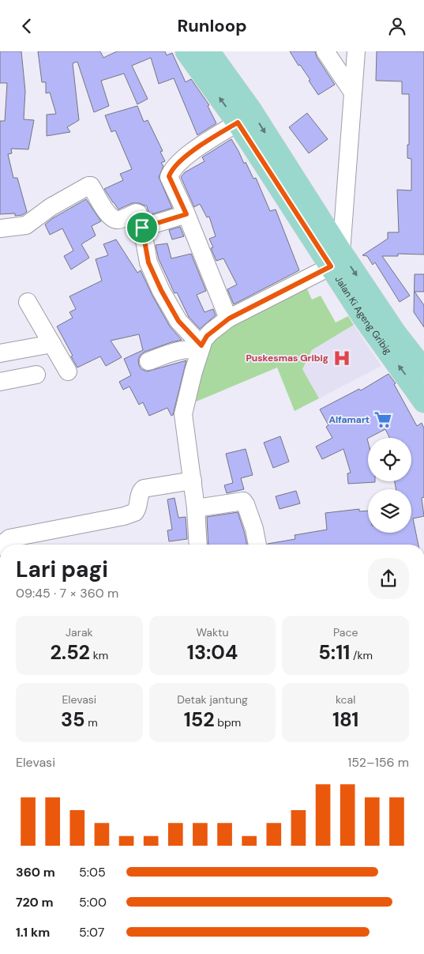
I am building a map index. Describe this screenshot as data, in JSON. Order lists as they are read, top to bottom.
{
  "streets": {
    "main road": ["Jalan Ki Ageng Gribig"]
  },
  "places": {
    "hospital": ["Puskesmas Gribig"],
    "supermarket": ["Alfamart"]
  },
  "page": {
    "header": "Runloop",
    "heading": ["Lari pagi", "09:45 · 7 × 360 m"],
    "stats": [
      ["Jarak", "2.52 km"],
      ["Waktu", "13:04"],
      ["Pace", "5:11 /km"],
      ["Elevasi", "35 m"],
      ["Detak jantung", "152 bpm"],
      ["kcal", "181"]
    ],
    "chart": ["Elevasi", "152–156 m"],
    "list": [
      {
        "name": "360 m",
        "note": "5:05"
      },
      {
        "name": "720 m",
        "note": "5:00"
      },
      {
        "name": "1.1 km",
        "note": "5:07"
      }
    ]
  }
}
